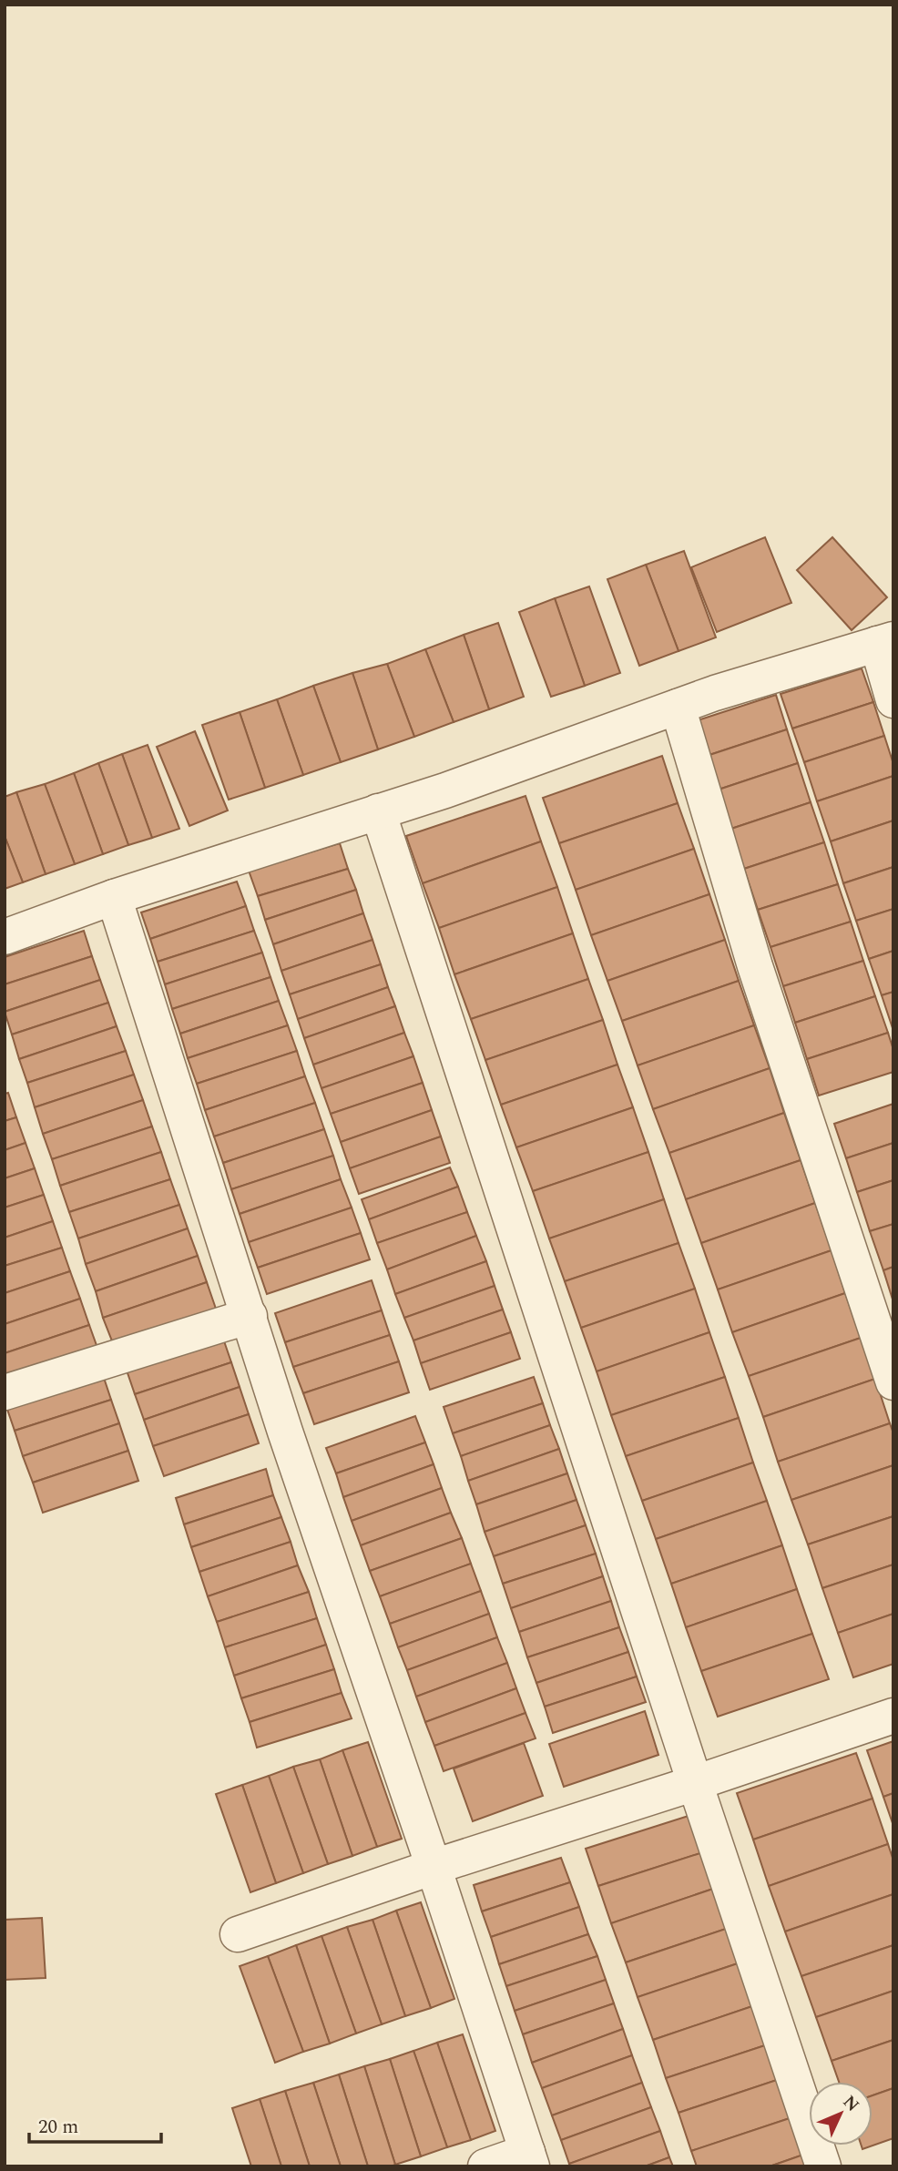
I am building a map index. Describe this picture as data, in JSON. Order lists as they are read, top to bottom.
{
  "scale_bar": "20 m",
  "north": "top right"
}
